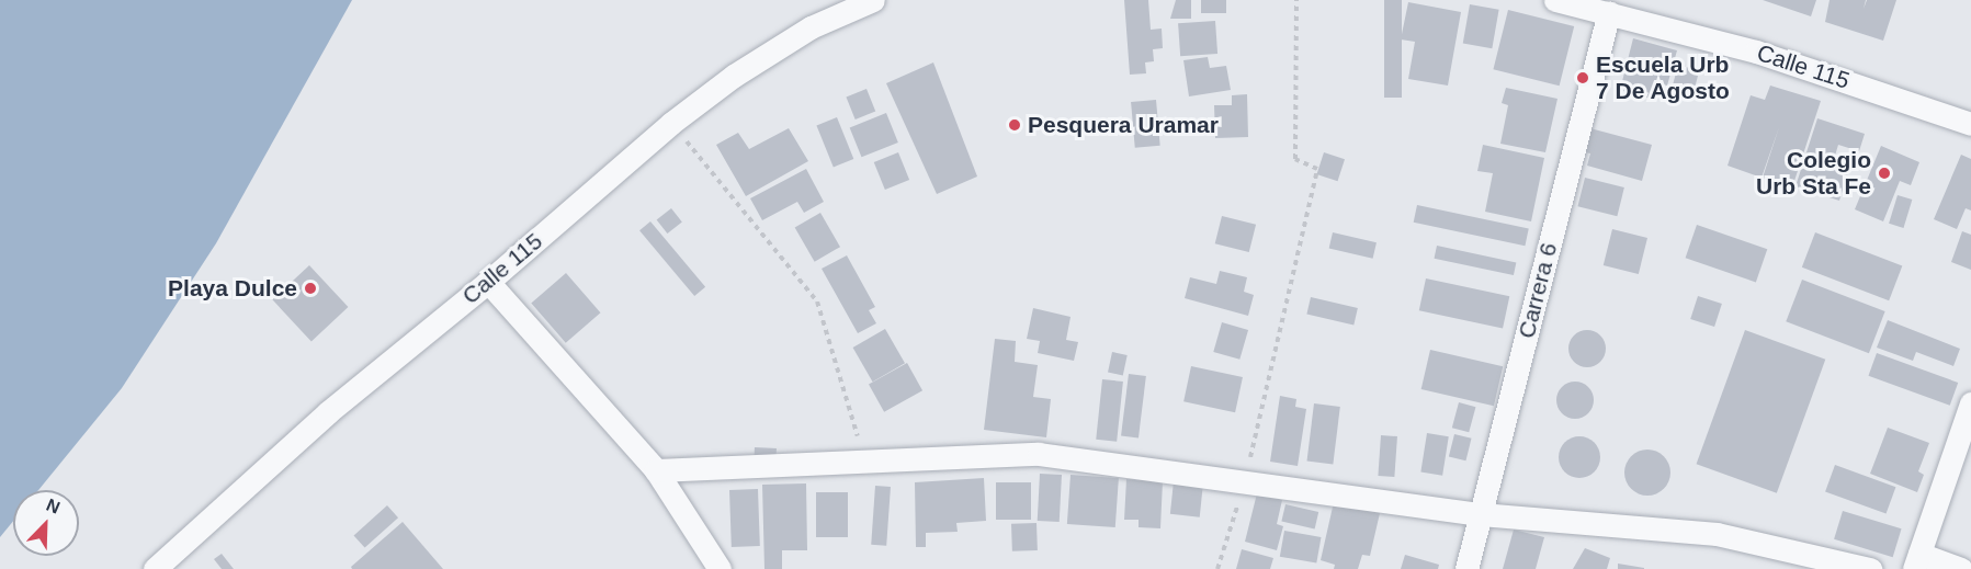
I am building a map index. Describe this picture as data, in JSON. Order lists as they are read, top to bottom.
{
  "streets": {
    "street": ["Calle 115", "Carrera 6"]
  },
  "crossings": [
    ["Calle 115", "Carrera 6"]
  ],
  "places": [
    "Escuela Urb 7 De Agosto",
    "Pesquera Uramar",
    "Colegio Urb Sta Fe",
    "Playa Dulce"
  ],
  "north": "top right"
}
